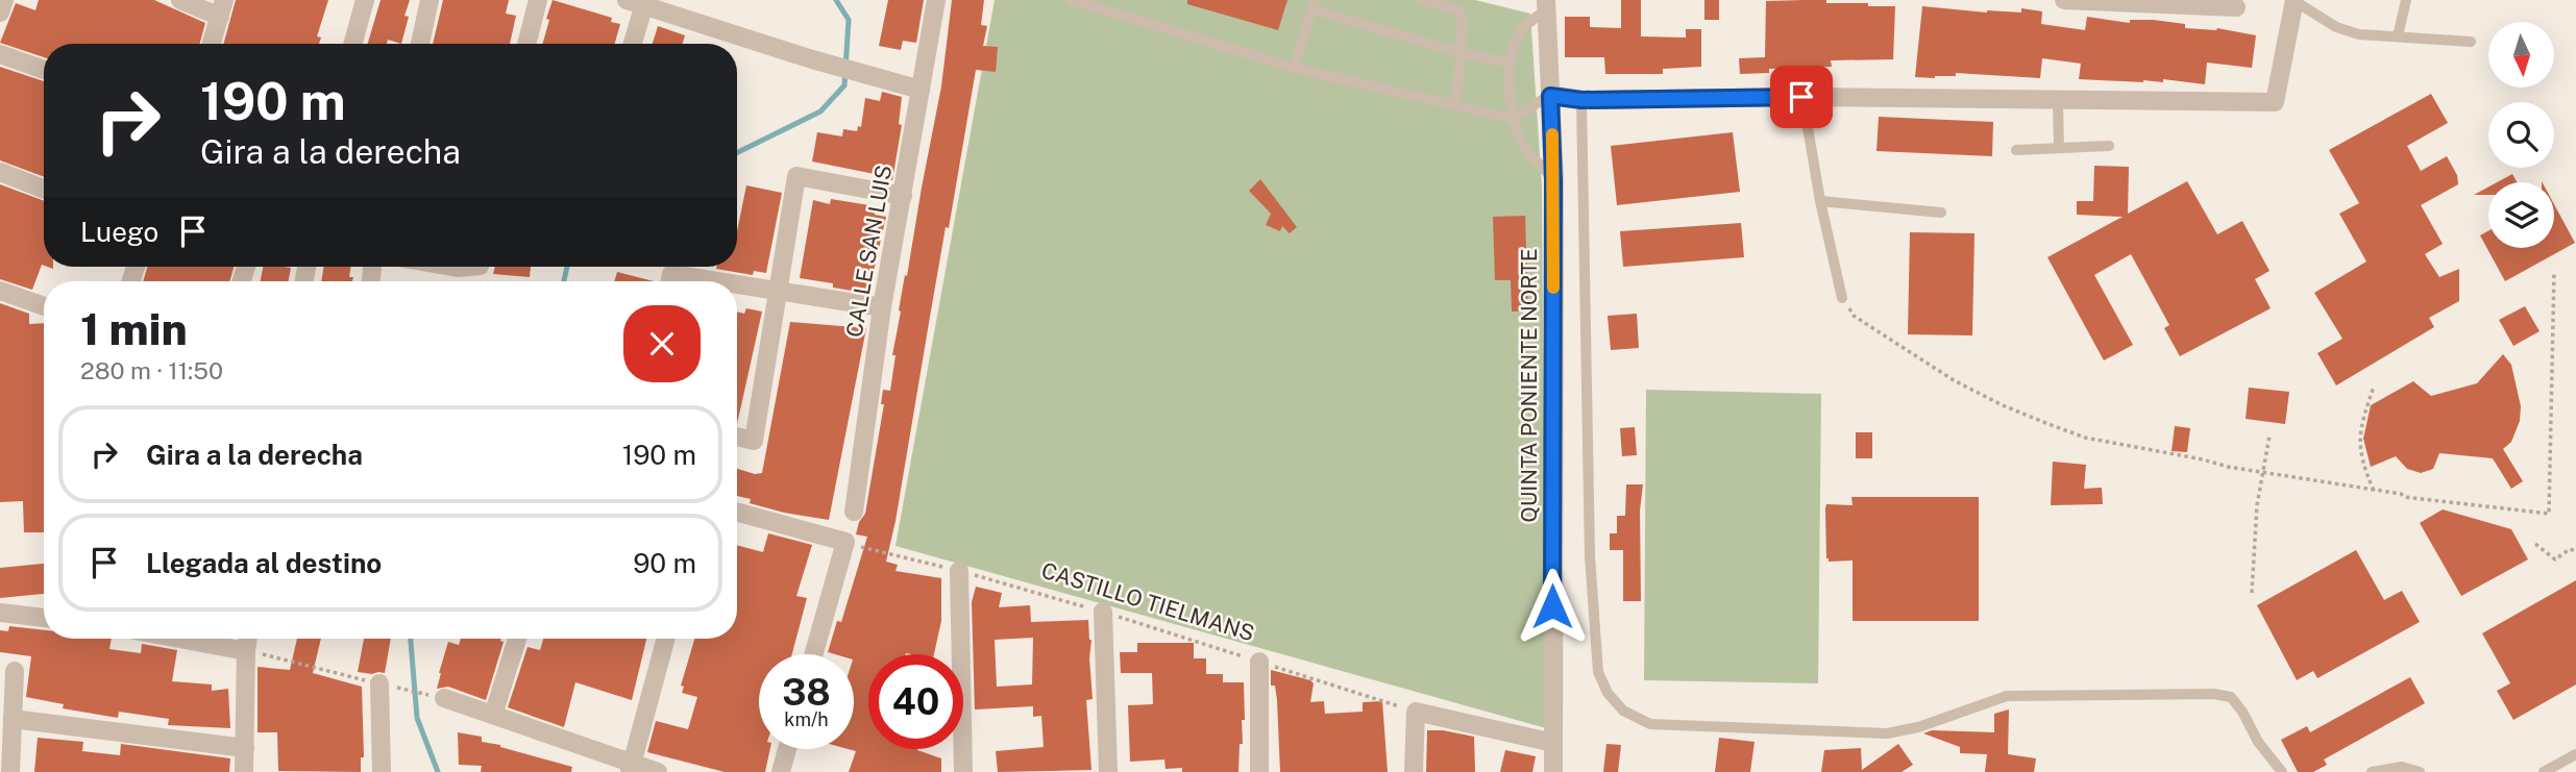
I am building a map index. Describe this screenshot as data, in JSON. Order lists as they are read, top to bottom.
{
  "streets": {
    "street": ["CALLE SAN LUIS", "QUINTA PONIENTE NORTE"],
    "path": ["CASTILLO TIELMANS"]
  },
  "north": "bottom",
  "page": {
    "turn": ["190 m", "Gira a la derecha"],
    "then": "Luego",
    "heading": ["1 min", "280 m · 11:50"],
    "list": [
      {
        "name": "Gira a la derecha",
        "value": "190 m"
      },
      {
        "name": "Llegada al destino",
        "value": "90 m"
      }
    ],
    "speed": "38 km/h",
    "limit": "40"
  }
}
